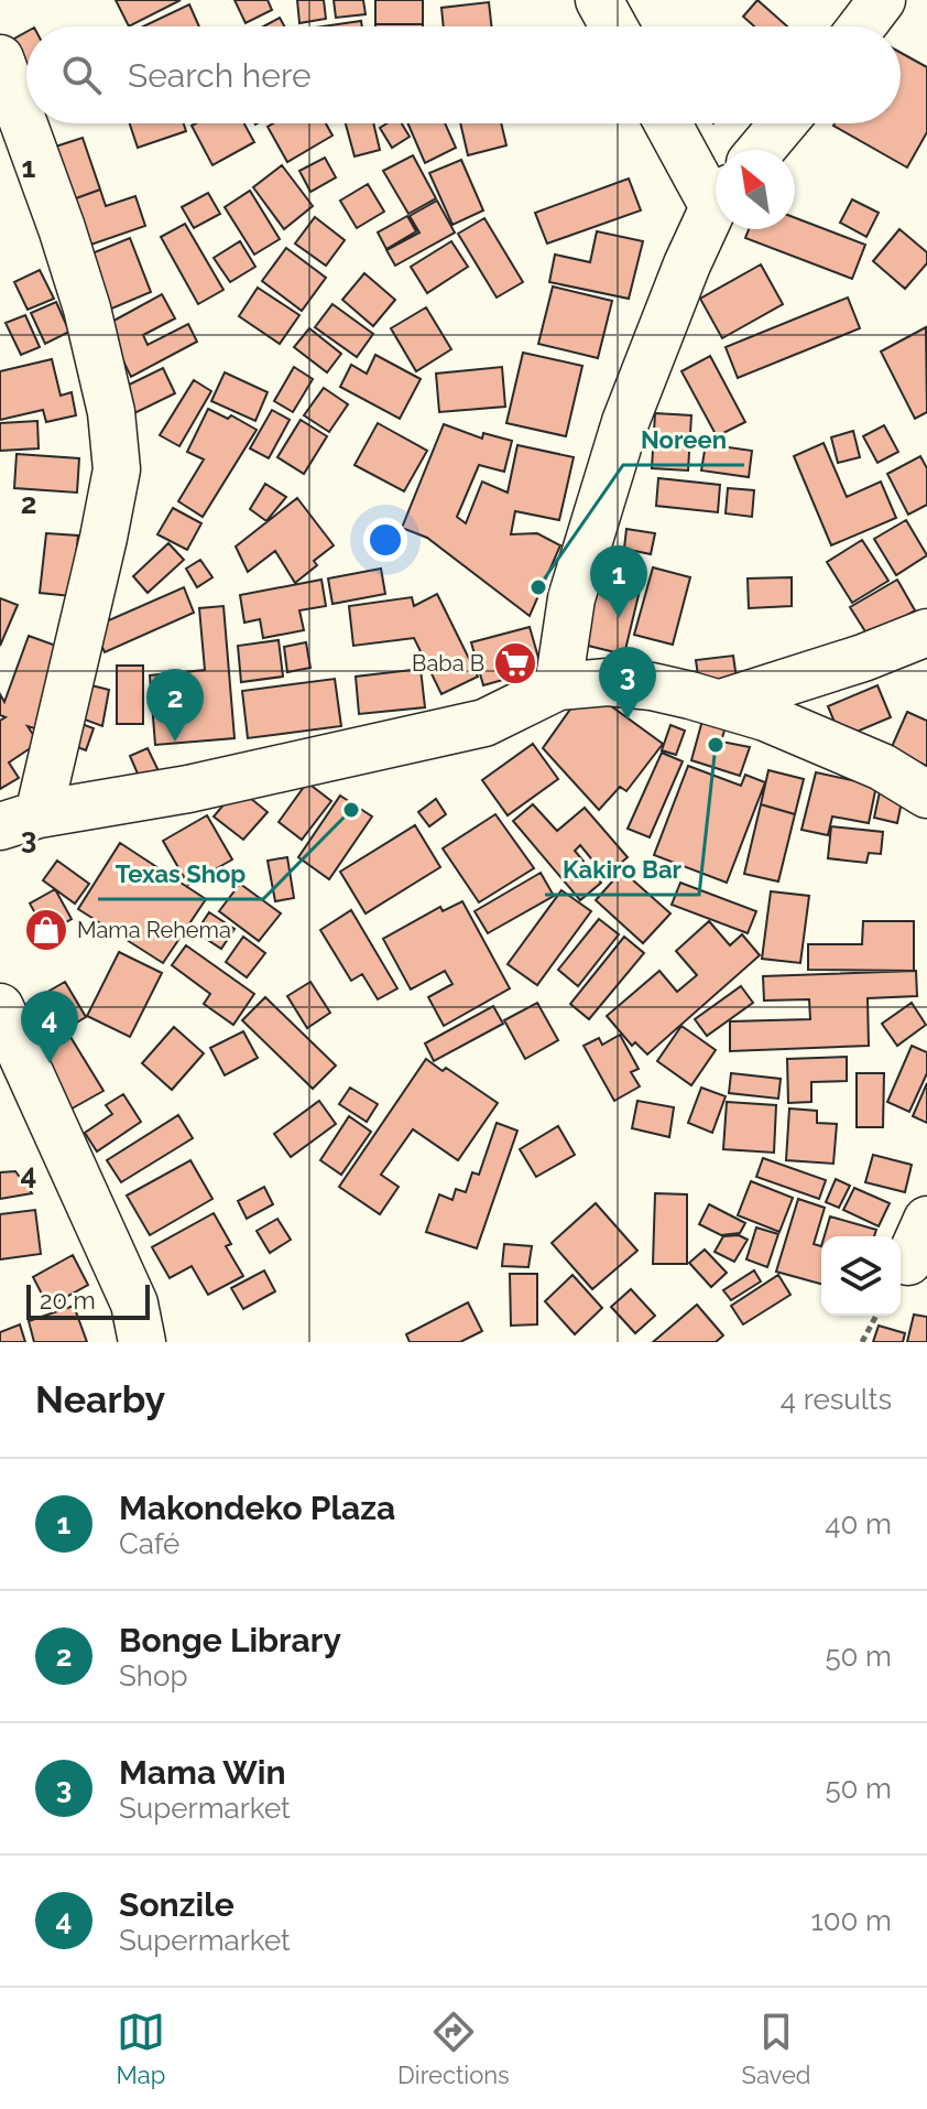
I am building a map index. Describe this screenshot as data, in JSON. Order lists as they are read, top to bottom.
{
  "places": {
    "other": ["Noreen", "Kakiro Bar", "Texas Shop"],
    "supermarket": ["Baba B"],
    "shop": ["Mama Rehema"]
  },
  "scale_bar": "20 m",
  "north": "top left",
  "page": {
    "search": "Search here",
    "pins": [
      "1",
      "3",
      "2",
      "4"
    ],
    "scale": "20 m",
    "heading": ["Nearby", "4 results"],
    "list": [
      {
        "mark": "1",
        "name": "Makondeko Plaza",
        "note": "Café",
        "value": "40 m"
      },
      {
        "mark": "2",
        "name": "Bonge Library",
        "note": "Shop",
        "value": "50 m"
      },
      {
        "mark": "3",
        "name": "Mama Win",
        "note": "Supermarket",
        "value": "50 m"
      },
      {
        "mark": "4",
        "name": "Sonzile",
        "note": "Supermarket",
        "value": "100 m"
      }
    ],
    "nav": ["Map", "Directions", "Saved"]
  },
  "grid": {
    "rows": [
      "1",
      "2",
      "3",
      "4"
    ]
  }
}
